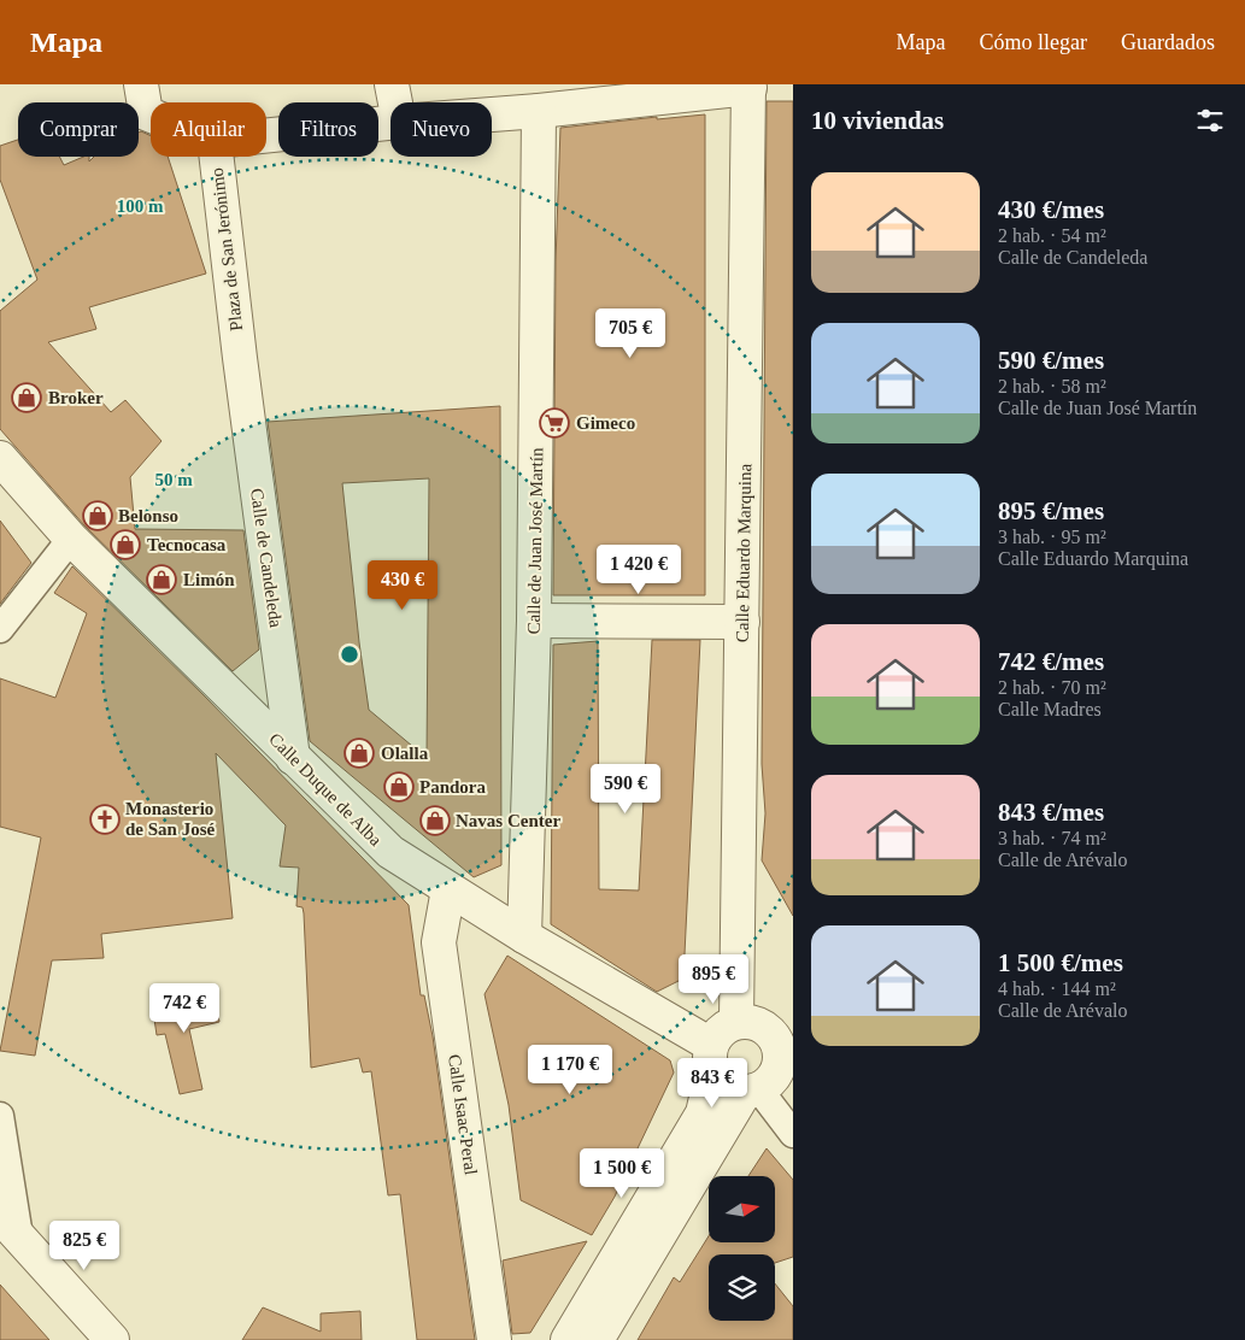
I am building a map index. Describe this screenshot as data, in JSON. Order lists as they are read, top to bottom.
{
  "streets": {
    "street": [
      "Plaza de San Jerónimo",
      "Calle de Juan José Martín",
      "Calle Eduardo Marquina",
      "Calle de Candeleda",
      "Calle Duque de Alba",
      "Calle Isaac Peral"
    ]
  },
  "crossings": [
    ["Plaza de San Jerónimo", "Calle de Juan José Martín"],
    ["Plaza de San Jerónimo", "Calle Eduardo Marquina"],
    ["Plaza de San Jerónimo", "Calle de Candeleda"],
    ["Calle de Juan José Martín", "Calle Duque de Alba"],
    ["Calle Eduardo Marquina", "Calle Duque de Alba"],
    ["Calle de Candeleda", "Calle Duque de Alba"],
    ["Calle Duque de Alba", "Calle Isaac Peral"]
  ],
  "places": {
    "shop": [
      "Broker",
      "Belonso",
      "Tecnocasa",
      "Limón",
      "Olalla",
      "Pandora",
      "Navas Center"
    ],
    "supermarket": ["Gimeco"],
    "church": ["Monasterio de San José"]
  },
  "north": "right",
  "page": {
    "header": "Mapa",
    "nav": ["Mapa", "Cómo llegar", "Guardados"],
    "heading": "10 viviendas",
    "chip": [
      "Comprar",
      "Alquilar",
      "Filtros",
      "Nuevo"
    ],
    "list": [
      {
        "name": "430 €/mes",
        "note": "2 hab. · 54 m² · Calle de Candeleda"
      },
      {
        "name": "590 €/mes",
        "note": "2 hab. · 58 m² · Calle de Juan José Martín"
      },
      {
        "name": "895 €/mes",
        "note": "3 hab. · 95 m² · Calle Eduardo Marquina"
      },
      {
        "name": "742 €/mes",
        "note": "2 hab. · 70 m² · Calle Madres"
      },
      {
        "name": "843 €/mes",
        "note": "3 hab. · 74 m² · Calle de Arévalo"
      },
      {
        "name": "1 500 €/mes",
        "note": "4 hab. · 144 m² · Calle de Arévalo"
      }
    ],
    "price": [
      "705 €",
      "1 420 €",
      "430 €",
      "590 €",
      "895 €",
      "742 €",
      "1 170 €",
      "843 €",
      "1 500 €",
      "825 €"
    ]
  },
  "rings": ["100 m", "50 m"]
}
